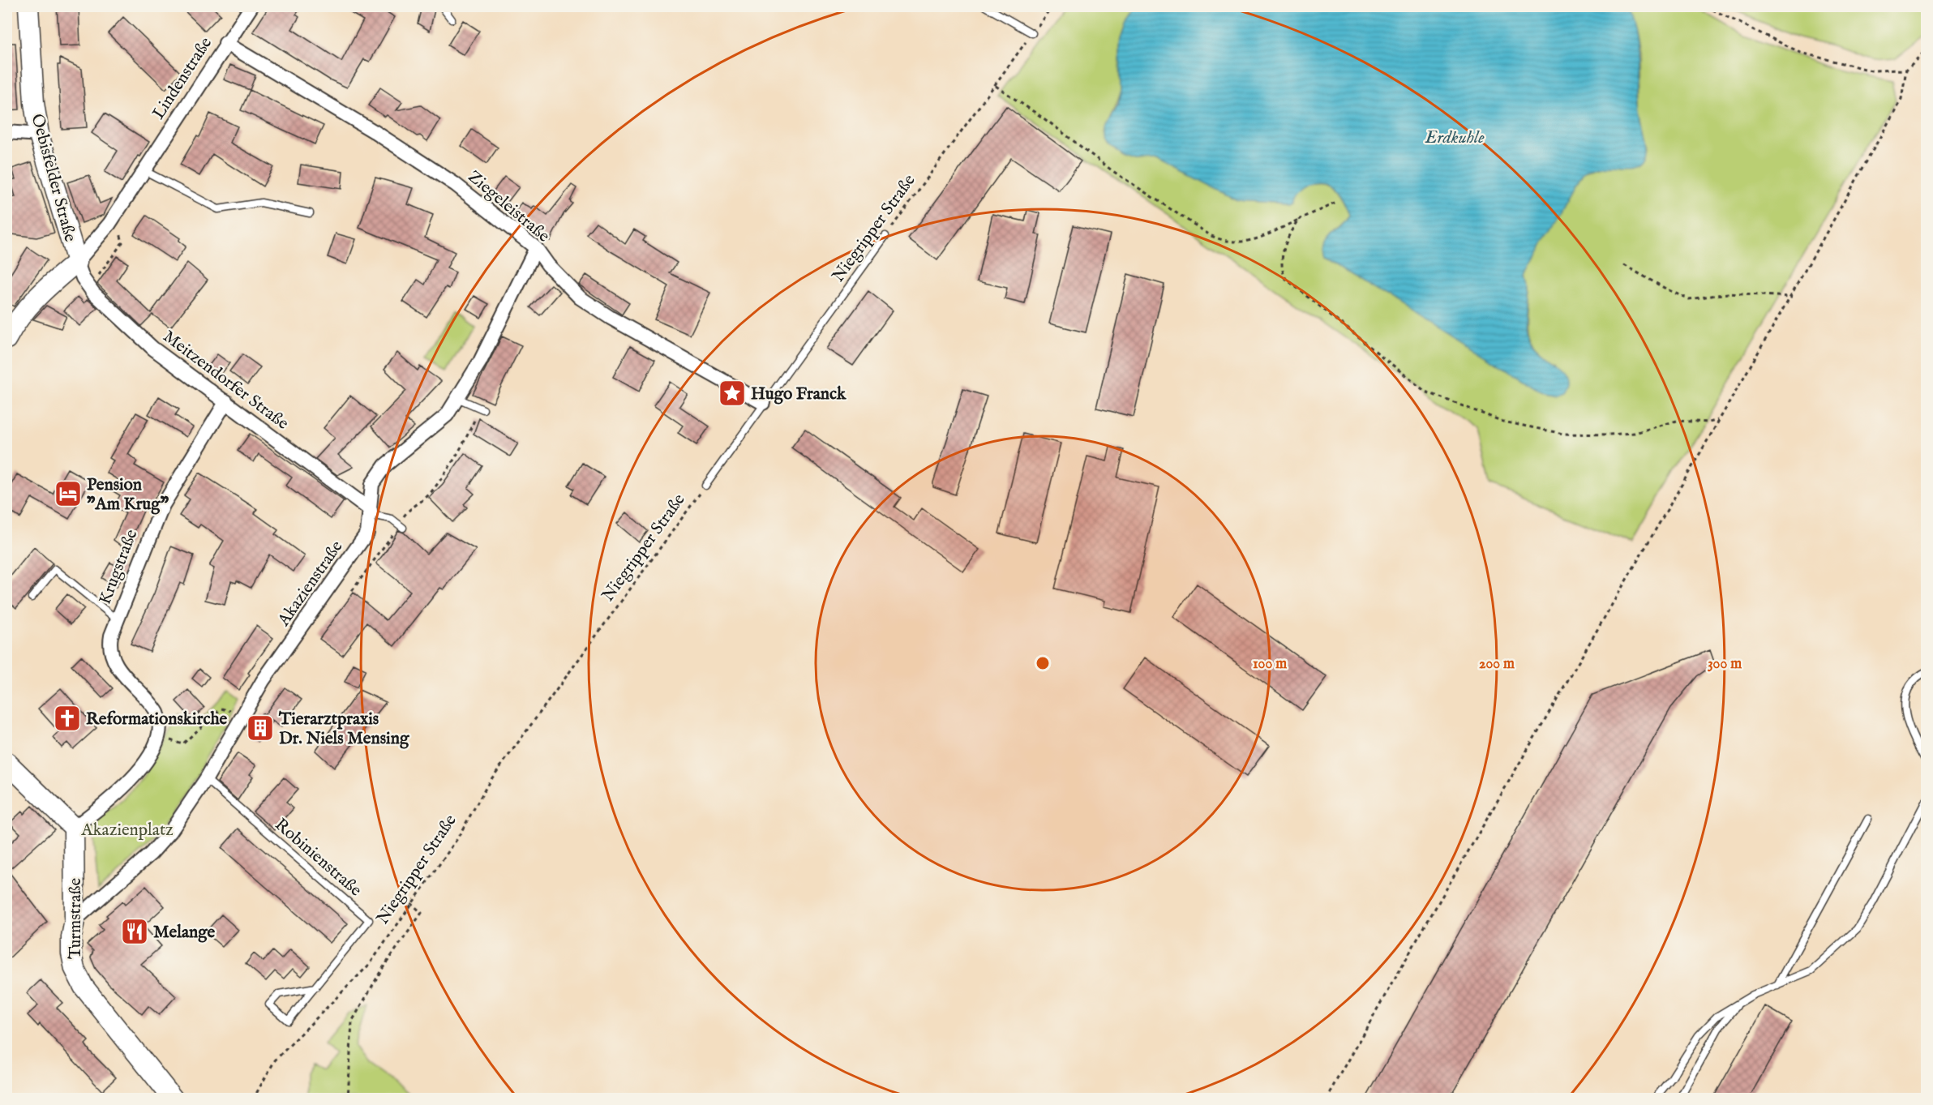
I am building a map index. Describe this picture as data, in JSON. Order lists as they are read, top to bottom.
{
  "streets": {
    "street": [
      "Lindenstraße",
      "Oebisfelder Straße",
      "Ziegeleistraße",
      "Meitzendorfer Straße",
      "Krugstraße",
      "Akazienstraße",
      "Turmstraße"
    ],
    "lane": ["Niegripper Straße", "Robinienstraße"]
  },
  "crossings": [
    ["Lindenstraße", "Oebisfelder Straße"],
    ["Lindenstraße", "Ziegeleistraße"],
    ["Lindenstraße", "Meitzendorfer Straße"],
    ["Oebisfelder Straße", "Meitzendorfer Straße"],
    ["Ziegeleistraße", "Niegripper Straße"],
    ["Ziegeleistraße", "Akazienstraße"],
    ["Meitzendorfer Straße", "Krugstraße"],
    ["Meitzendorfer Straße", "Akazienstraße"],
    ["Akazienstraße", "Robinienstraße"],
    ["Akazienstraße", "Turmstraße"]
  ],
  "water": ["Erdkuhle"],
  "parks": ["Akazienplatz"],
  "places": {
    "place": ["Hugo Franck"],
    "hotel": ["Pension \"Am Krug\""],
    "church": ["Reformationskirche"],
    "building": ["Tierarztpraxis Dr. Niels Mensing"],
    "restaurant": ["Melange"]
  },
  "rings": ["100 m", "200 m", "300 m"]
}
